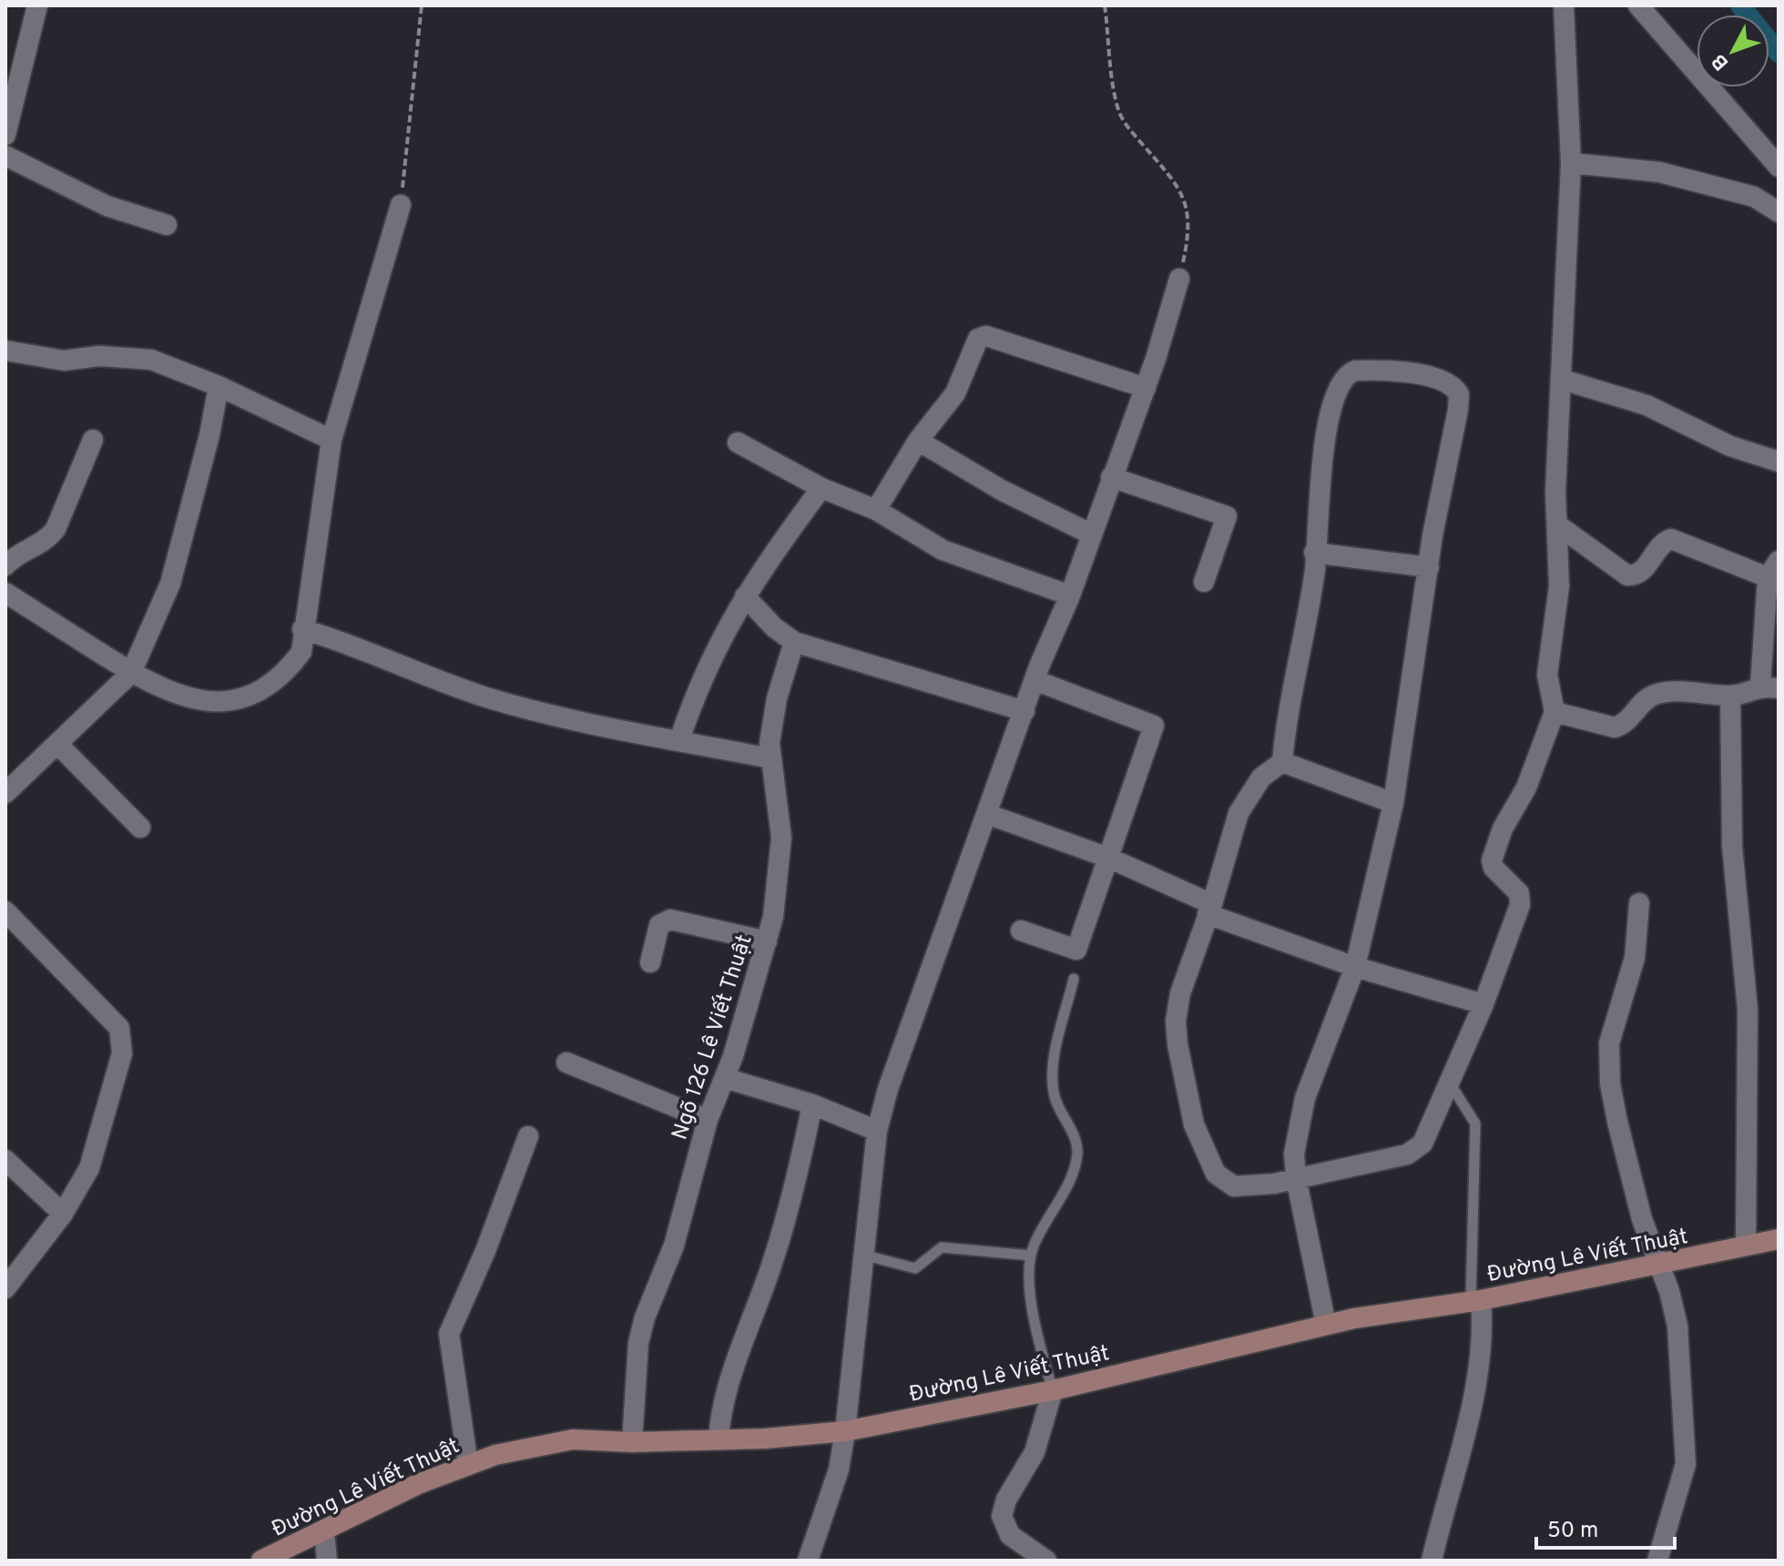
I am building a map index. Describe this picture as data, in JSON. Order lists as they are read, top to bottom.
{
  "streets": {
    "main road": ["Đường Lê Viết Thuật"],
    "street": ["Ngõ 126 Lê Viết Thuật"]
  },
  "crossings": [
    ["Ngõ 126 Lê Viết Thuật", "Đường Lê Viết Thuật"]
  ],
  "scale_bar": "50 m",
  "north": "bottom left"
}
